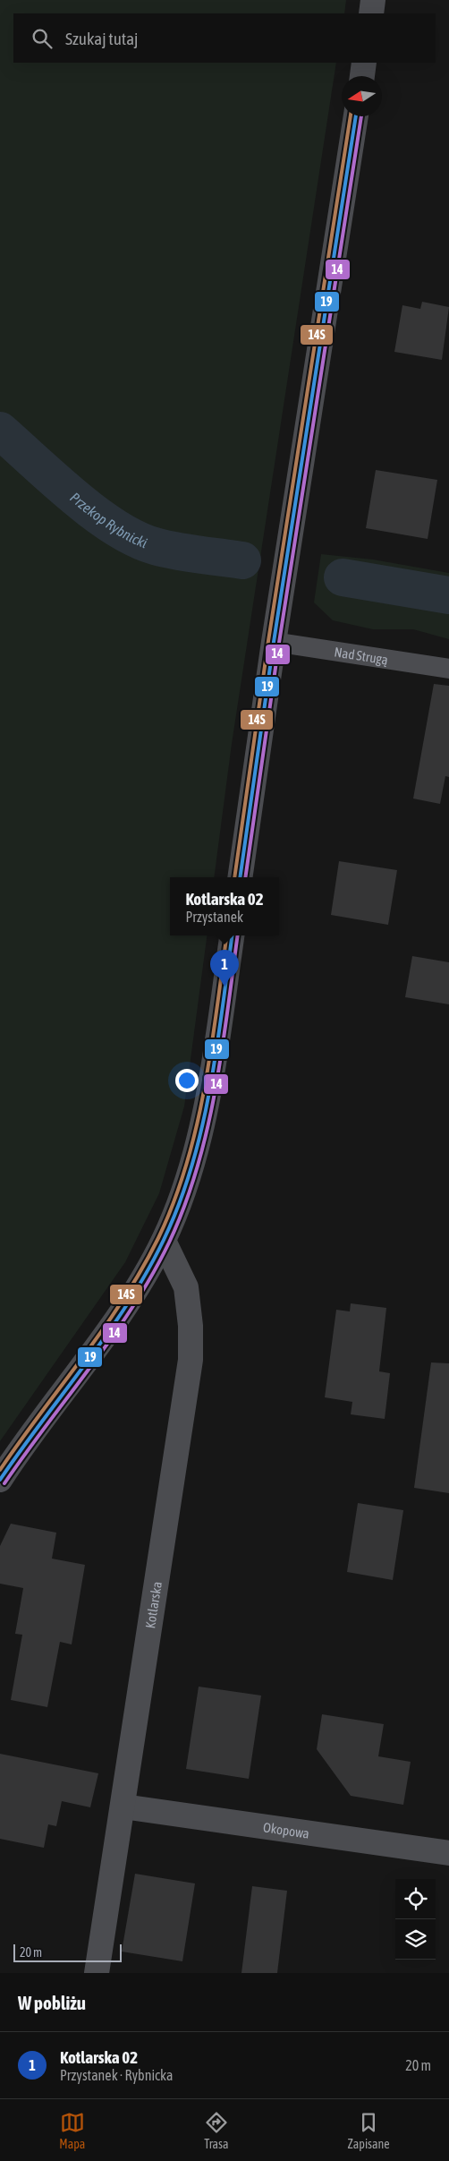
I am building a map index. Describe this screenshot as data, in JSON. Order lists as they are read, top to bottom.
{
  "streets": {
    "street": ["Kotlarska", "Okopowa"],
    "lane": ["Nad Strugą"]
  },
  "crossings": [
    ["Kotlarska", "Okopowa"]
  ],
  "water": ["Przekop Rybnicki"],
  "lines": ["transit line 19", "transit line 14", "transit line 14S"],
  "scale_bar": "20 m",
  "north": "left",
  "page": {
    "search": "Szukaj tutaj",
    "popup": ["Kotlarska 02", "Przystanek"],
    "pins": "1",
    "scale": "20 m",
    "heading": "W pobliżu",
    "list": [
      {
        "mark": "1",
        "name": "Kotlarska 02",
        "note": "Przystanek · Rybnicka",
        "value": "20 m"
      }
    ],
    "nav": ["Mapa", "Trasa", "Zapisane"]
  }
}
